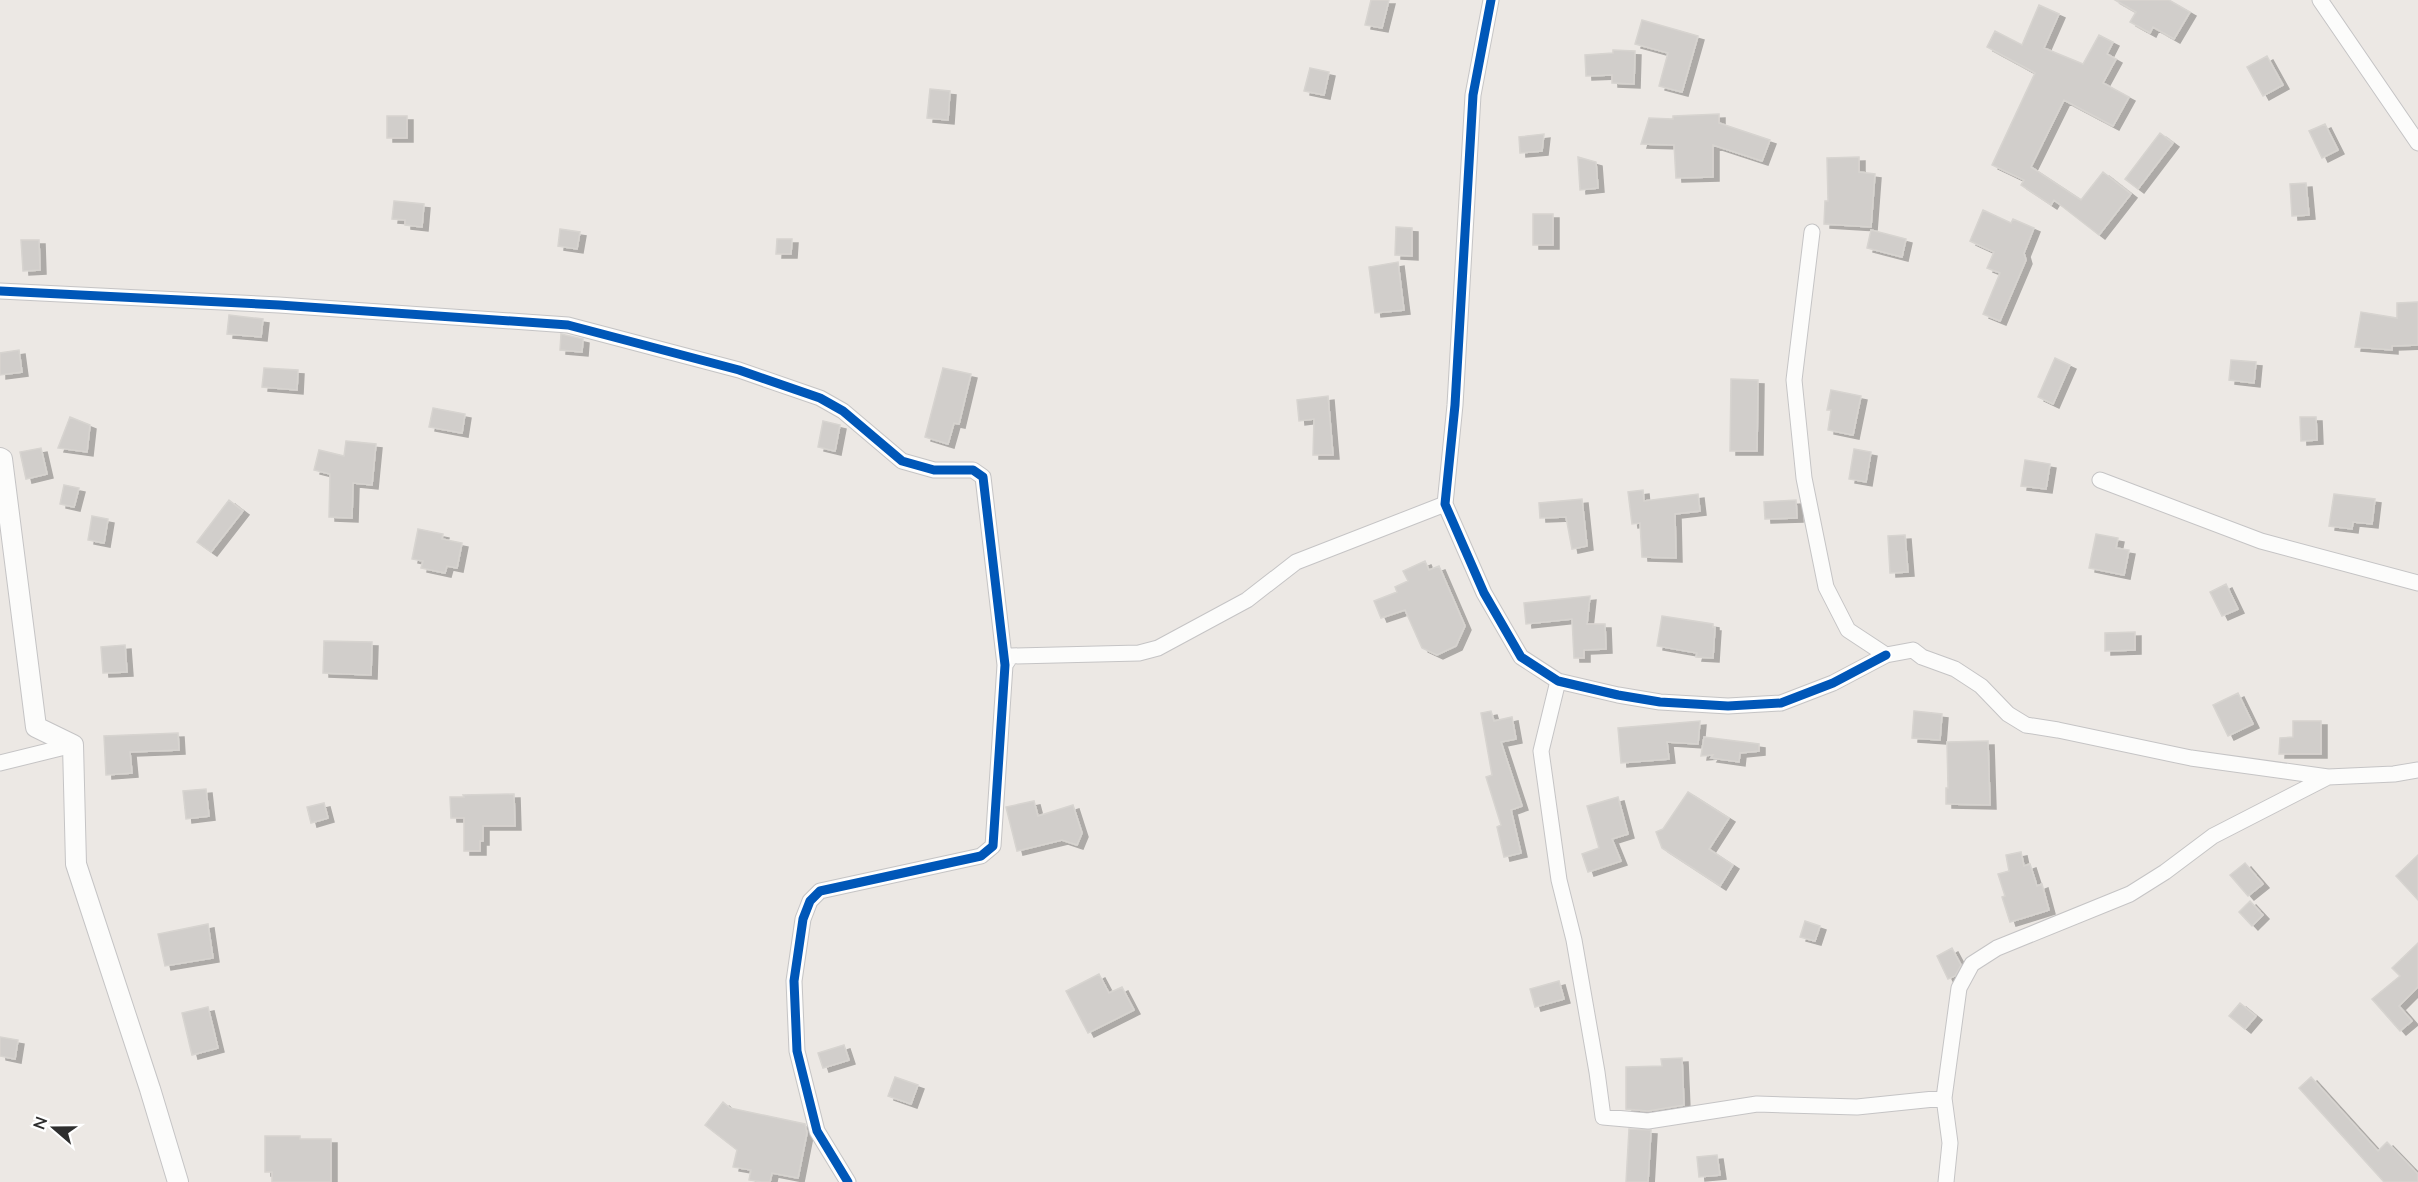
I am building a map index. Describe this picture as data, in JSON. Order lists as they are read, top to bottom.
{
  "north": "left"
}
